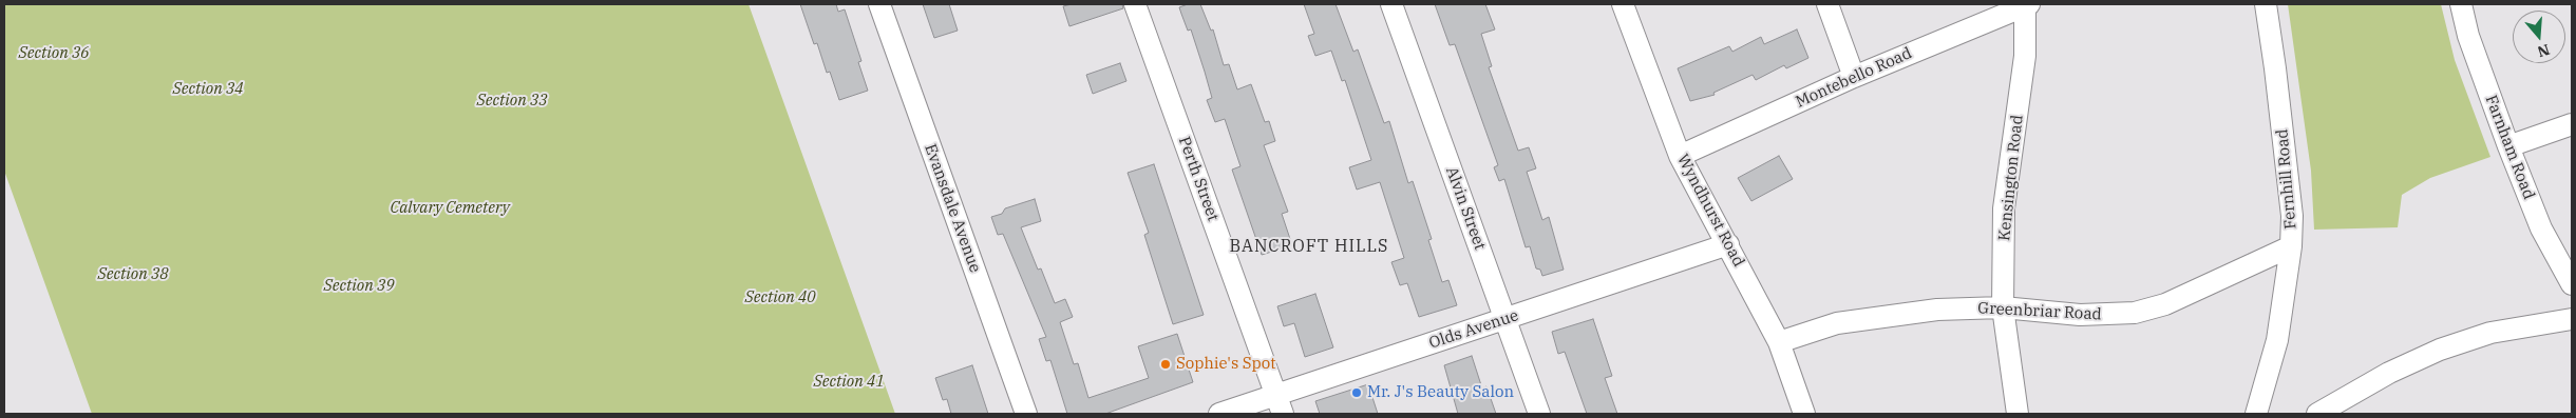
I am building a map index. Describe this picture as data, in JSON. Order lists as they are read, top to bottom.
{
  "streets": {
    "street": [
      "Montebello Road",
      "Farnham Road",
      "Kensington Road",
      "Perth Street",
      "Fernhill Road",
      "Evansdale Avenue",
      "Alvin Street",
      "Wyndhurst Road",
      "Greenbriar Road",
      "Olds Avenue"
    ]
  },
  "crossings": [
    ["Montebello Road", "Kensington Road"],
    ["Montebello Road", "Wyndhurst Road"],
    ["Kensington Road", "Greenbriar Road"],
    ["Perth Street", "Olds Avenue"],
    ["Fernhill Road", "Greenbriar Road"],
    ["Alvin Street", "Olds Avenue"],
    ["Wyndhurst Road", "Greenbriar Road"],
    ["Wyndhurst Road", "Olds Avenue"]
  ],
  "districts": ["BANCROFT HILLS"],
  "parks": [
    "Section 36",
    "Section 34",
    "Section 33",
    "Calvary Cemetery",
    "Section 38",
    "Section 39",
    "Section 40",
    "Section 41"
  ],
  "places": ["Sophie's Spot", "Mr. J's Beauty Salon"],
  "north": "bottom"
}
